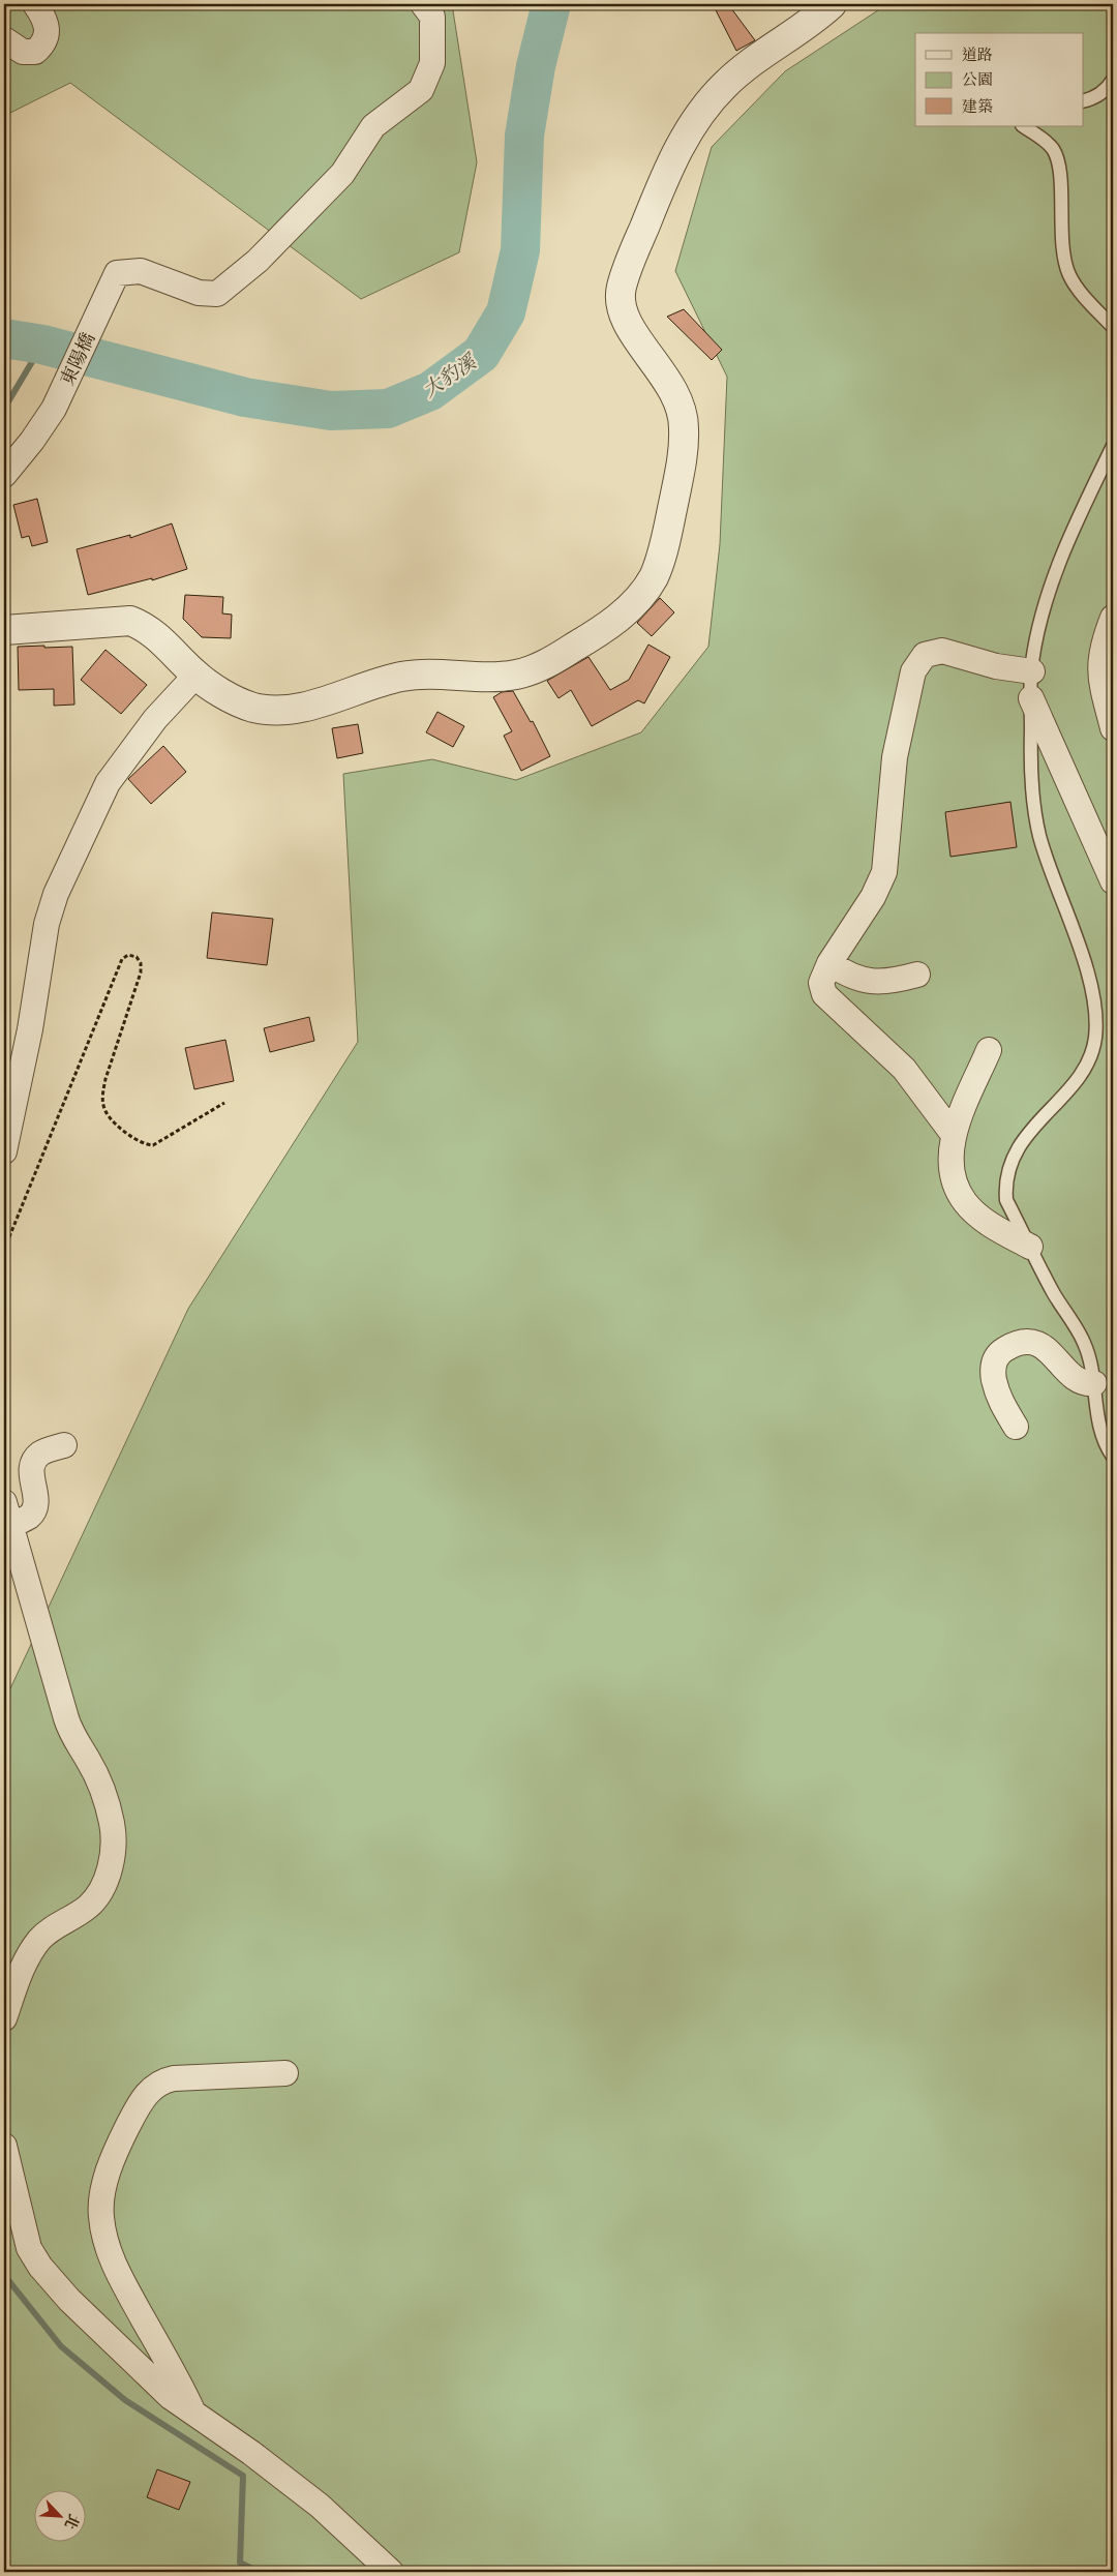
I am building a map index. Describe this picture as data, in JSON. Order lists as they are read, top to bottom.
{
  "streets": {
    "street": ["東陽橋"]
  },
  "water": ["大豹溪"],
  "legend": ["道路", "公園", "建築"],
  "north": "bottom right"
}
